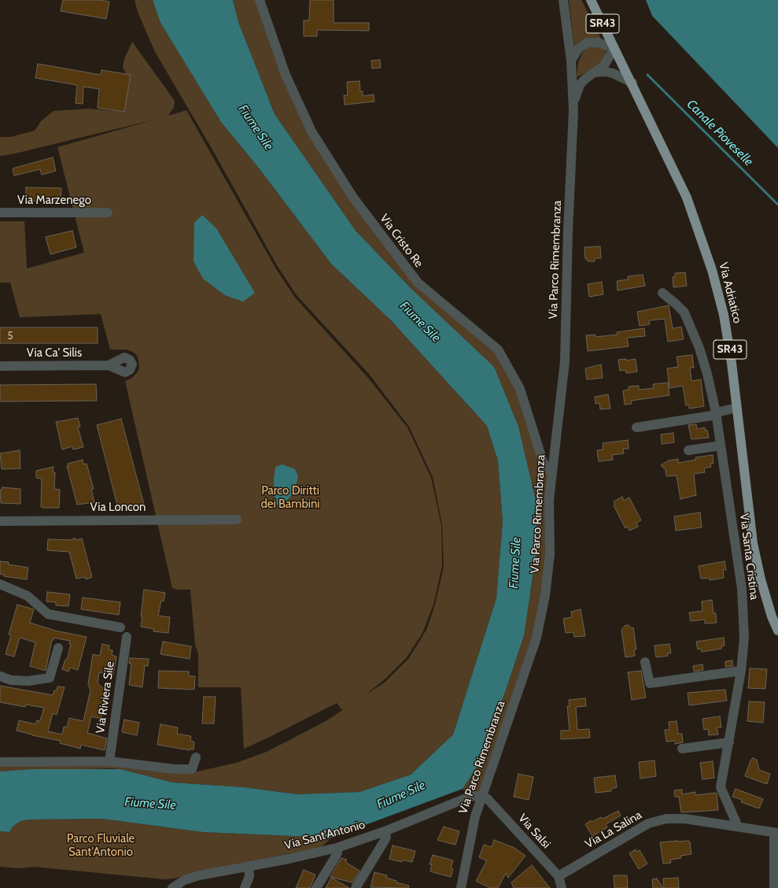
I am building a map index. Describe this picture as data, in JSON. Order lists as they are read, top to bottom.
{
  "streets": {
    "main road": ["SR43", "Via Adriatico"],
    "street": [
      "Via Marzenego",
      "Via Cristo Re",
      "Via Parco Rimembranza",
      "Via Ca' Silis",
      "Via Loncon",
      "Via Santa Cristina",
      "Via Riviera Sile",
      "Via La Salina",
      "Via Salsi",
      "Via Sant'Antonio"
    ]
  },
  "crossings": [
    ["Via Cristo Re", "Via Parco Rimembranza"],
    ["Via Parco Rimembranza", "Via Adriatico"],
    ["Via Parco Rimembranza", "Via Salsi"],
    ["Via Parco Rimembranza", "Via Sant'Antonio"],
    ["Via Santa Cristina", "Via La Salina"],
    ["Via La Salina", "Via Salsi"],
    ["Via Salsi", "Via Sant'Antonio"]
  ],
  "water": ["Fiume Sile", "Canale Pioveselle"],
  "parks": ["Parco Diritti dei Bambini", "Parco Fluviale Sant'Antonio"],
  "house_numbers": ["5"]
}
